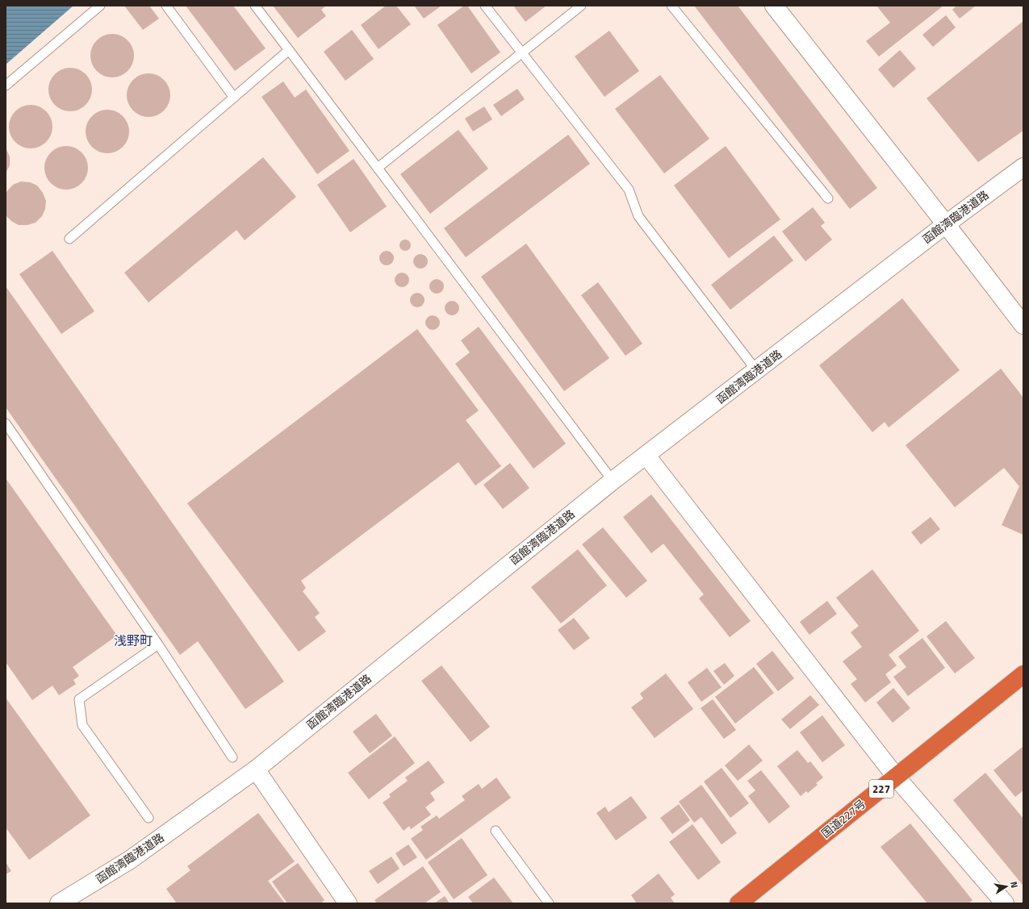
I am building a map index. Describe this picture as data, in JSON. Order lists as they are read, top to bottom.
{
  "streets": {
    "highway": ["227", "国道227号"],
    "street": ["函館湾臨港道路"]
  },
  "districts": ["浅野町"],
  "north": "right"
}
